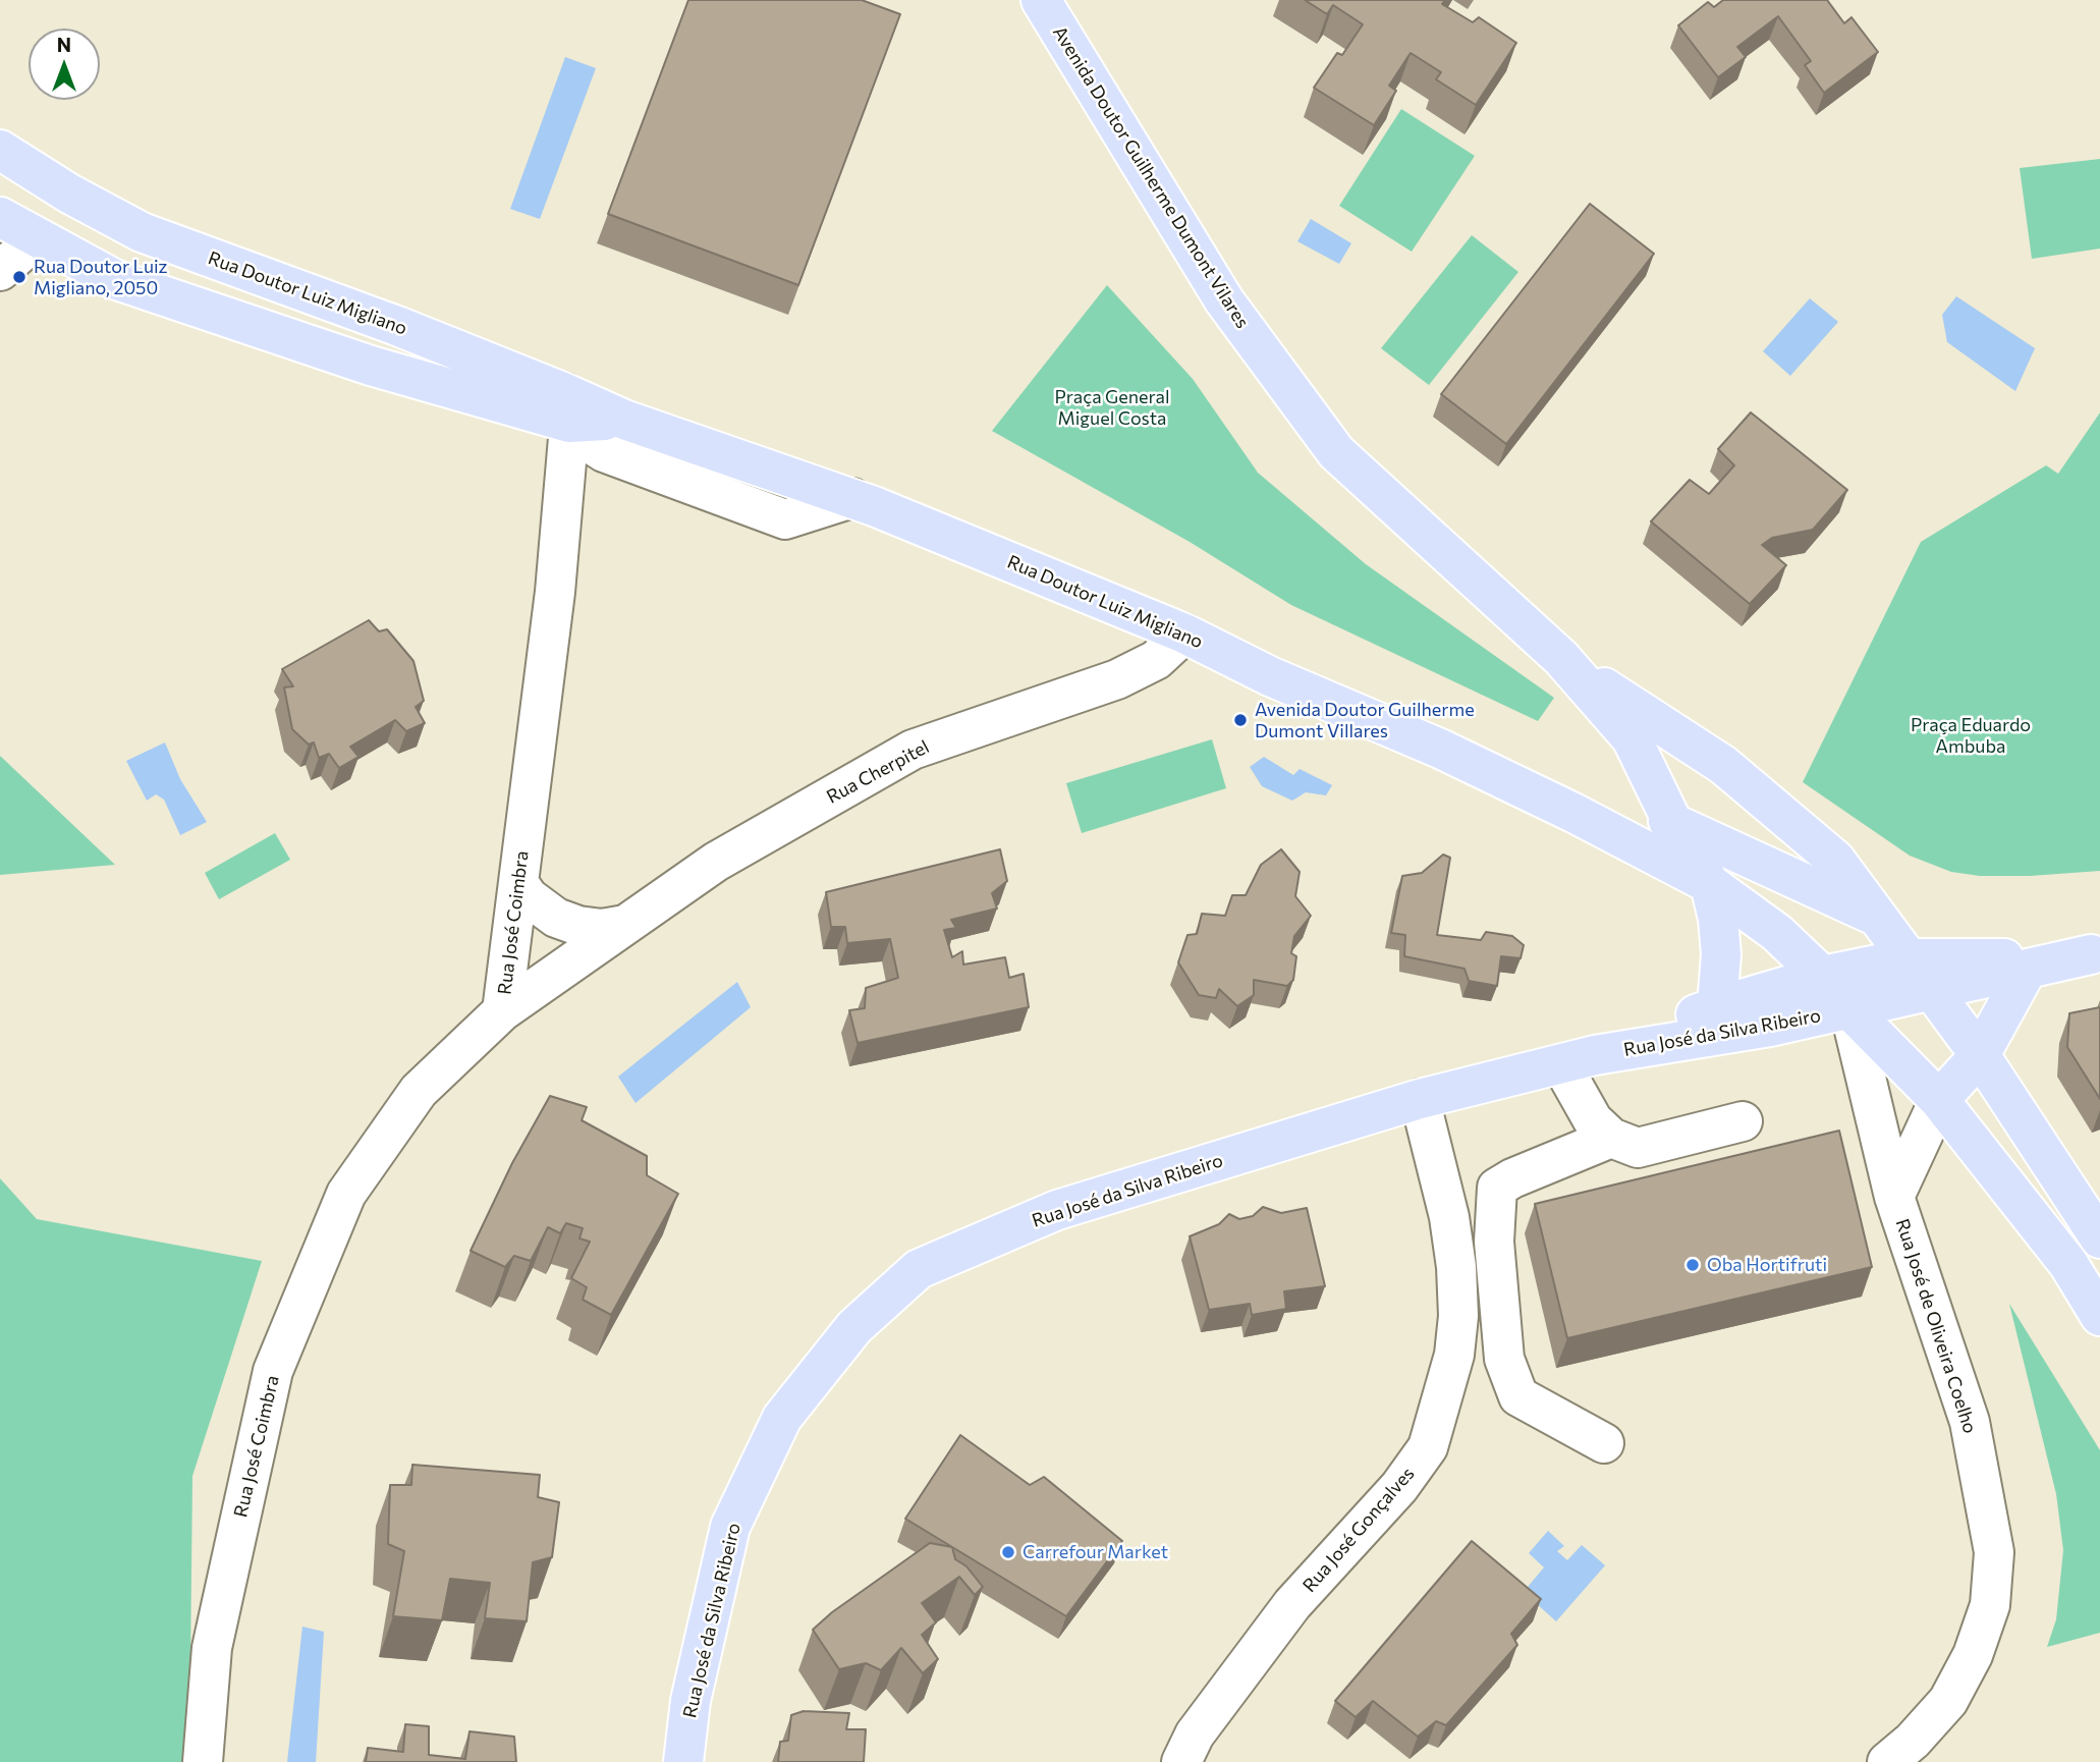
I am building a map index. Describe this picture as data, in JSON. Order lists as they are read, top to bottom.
{
  "streets": {
    "main road": ["Avenida Doutor Guilherme Dumont Vilares", "Rua Doutor Luiz Migliano", "Rua José da Silva Ribeiro"],
    "street": [
      "Rua Cherpitel",
      "Rua José Coimbra",
      "Rua José de Oliveira Coelho",
      "Rua José Gonçalves"
    ]
  },
  "crossings": [
    ["Avenida Doutor Guilherme Dumont Vilares", "Rua Doutor Luiz Migliano"],
    ["Avenida Doutor Guilherme Dumont Vilares", "Rua José da Silva Ribeiro"],
    ["Rua Doutor Luiz Migliano", "Rua Cherpitel"],
    ["Rua Doutor Luiz Migliano", "Rua José Coimbra"],
    ["Rua Cherpitel", "Rua José Coimbra"],
    ["Rua José da Silva Ribeiro", "Rua José de Oliveira Coelho"],
    ["Rua José da Silva Ribeiro", "Rua José Gonçalves"]
  ],
  "parks": ["Praça General Miguel Costa", "Praça Eduardo Ambuba"],
  "places": [
    "Rua Doutor Luiz Migliano, 2050",
    "Avenida Doutor Guilherme Dumont Villares",
    "Oba Hortifruti",
    "Carrefour Market"
  ],
  "north": "top"
}
